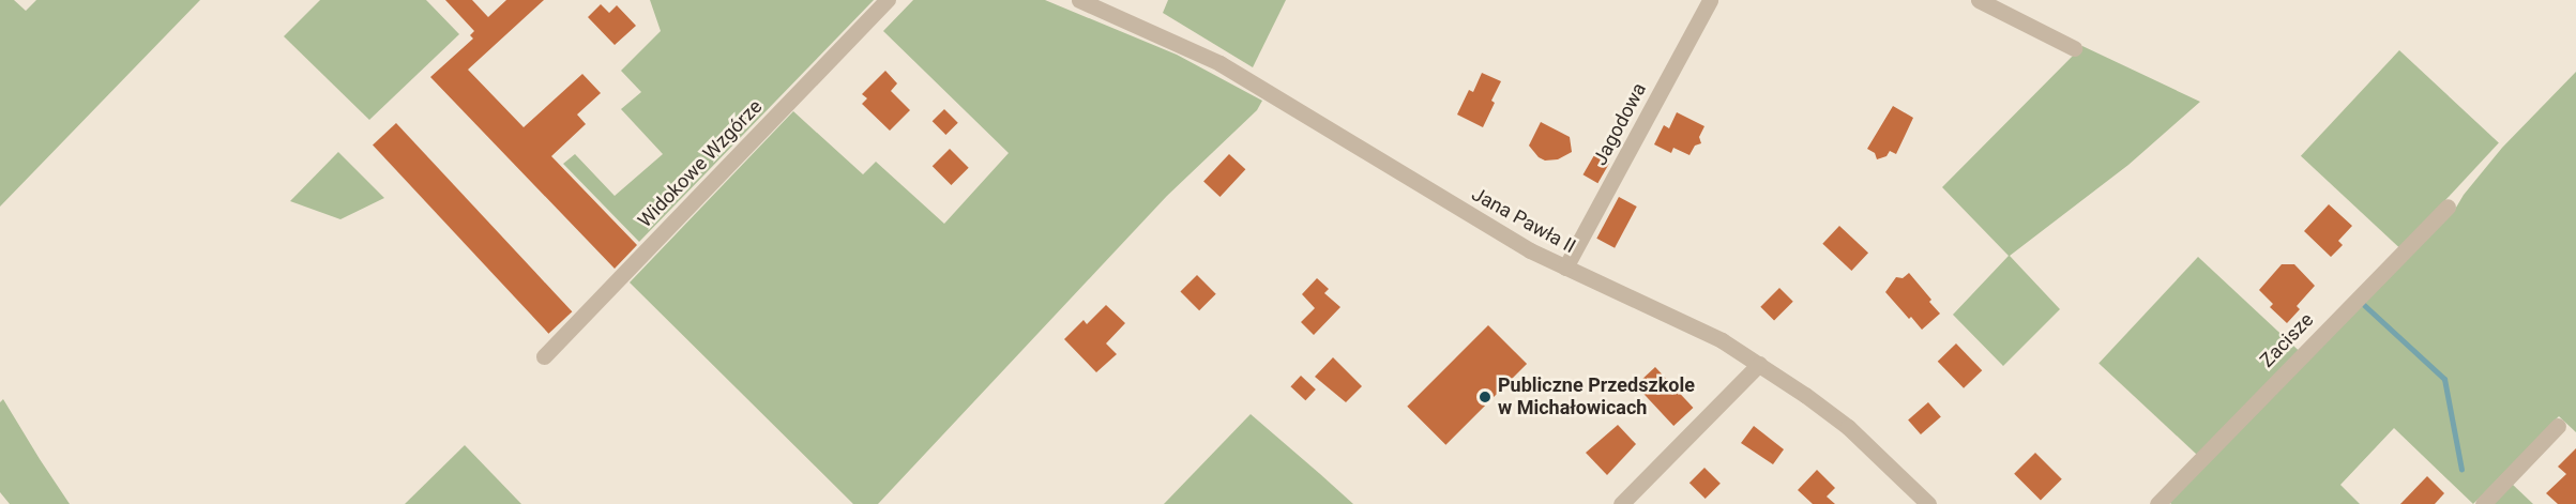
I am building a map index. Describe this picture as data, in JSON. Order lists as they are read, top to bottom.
{
  "streets": {
    "street": [
      "Jagodowa",
      "Widokowe Wzgórze",
      "Jana Pawła II",
      "Zacisze"
    ]
  },
  "crossings": [
    ["Jagodowa", "Jana Pawła II"]
  ],
  "places": ["Publiczne Przedszkole w Michałowicach"]
}
